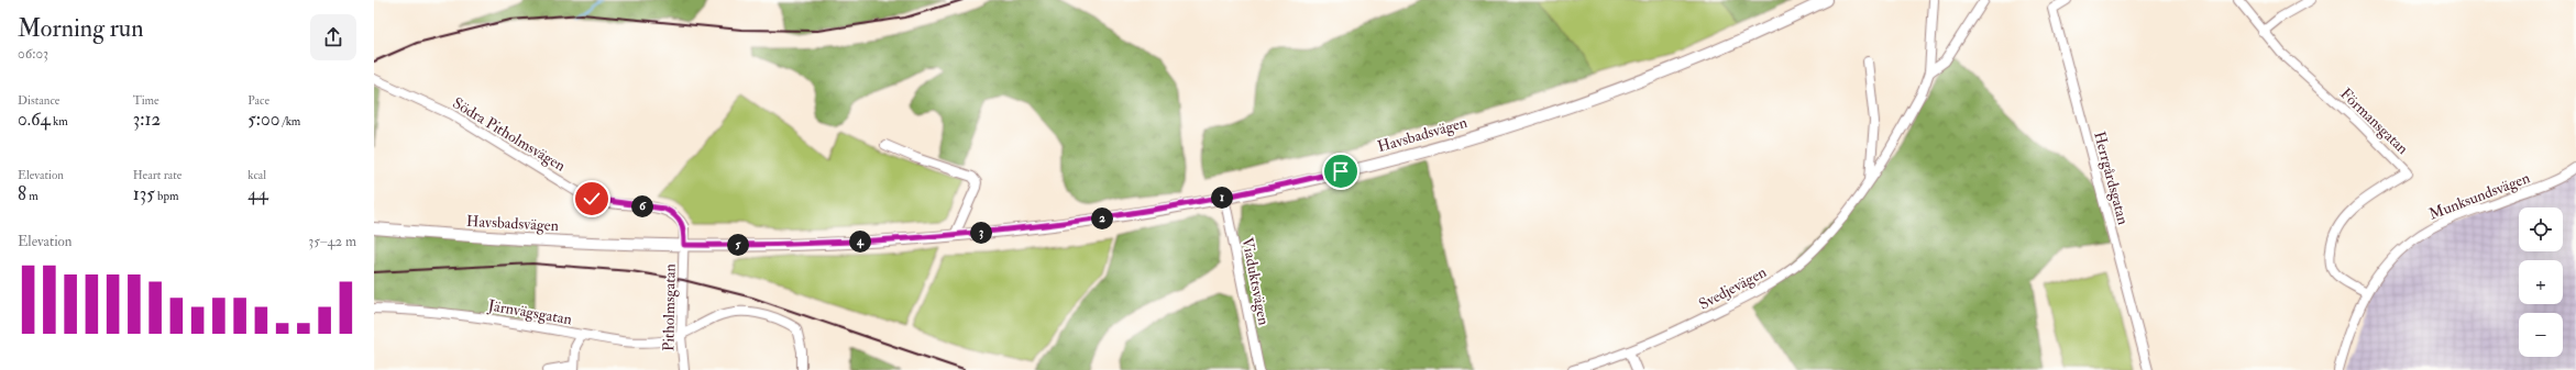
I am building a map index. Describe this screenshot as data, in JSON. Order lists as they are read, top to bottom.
{
  "streets": {
    "main road": ["Havsbadsvägen"],
    "street": [
      "Förmansgatan",
      "Södra Pitholmsvägen",
      "Herrgårdsgatan",
      "Munksundsvägen",
      "Viaduktsvägen",
      "Svedjevägen",
      "Pitholmsgatan",
      "Järnvägsgatan"
    ]
  },
  "crossings": [
    ["Förmansgatan", "Munksundsvägen"],
    ["Södra Pitholmsvägen", "Havsbadsvägen"],
    ["Södra Pitholmsvägen", "Pitholmsgatan"],
    ["Havsbadsvägen", "Viaduktsvägen"],
    ["Havsbadsvägen", "Pitholmsgatan"],
    ["Pitholmsgatan", "Järnvägsgatan"]
  ],
  "page": {
    "heading": ["Morning run", "06:03"],
    "stats": [
      ["Distance", "0.64 km"],
      ["Time", "3:12"],
      ["Pace", "5:00 /km"],
      ["Elevation", "8 m"],
      ["Heart rate", "135 bpm"],
      ["kcal", "44"]
    ],
    "pins": [
      "1",
      "6",
      "2",
      "3",
      "4",
      "5"
    ],
    "map_buttons": ["+", "−"],
    "chart": ["Elevation", "35–42 m"]
  }
}
